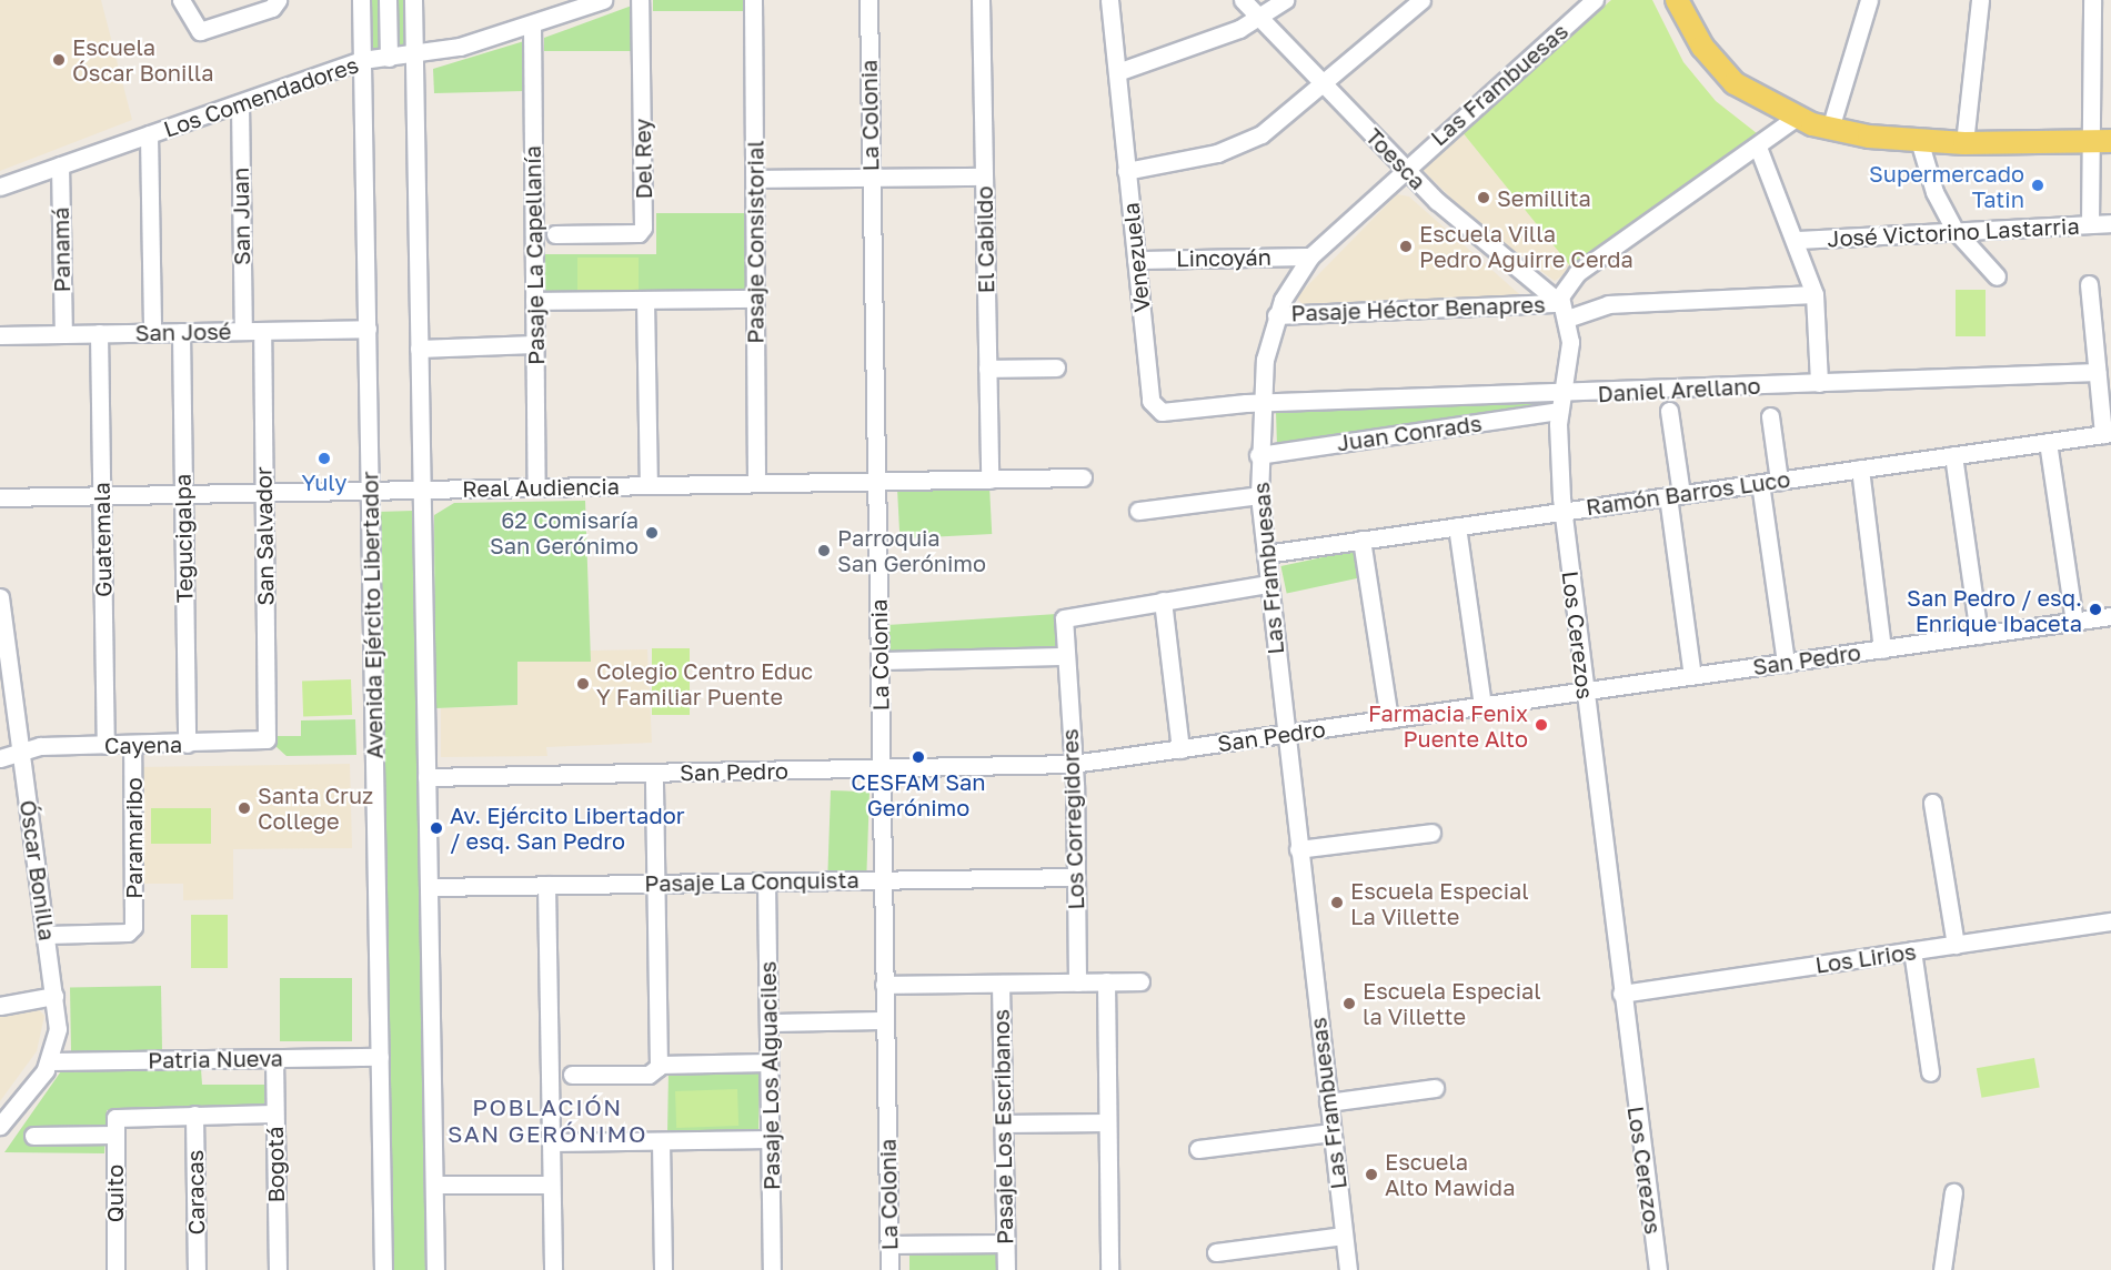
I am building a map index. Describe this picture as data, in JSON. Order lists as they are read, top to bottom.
{
  "streets": {
    "street": [
      "Las Frambuesas",
      "Los Comendadores",
      "La Colonia",
      "Del Rey",
      "Toesca",
      "San Juan",
      "José Victorino Lastarria",
      "El Cabildo",
      "Pasaje Consistorial",
      "Panamá",
      "Pasaje La Capellanía",
      "Venezuela",
      "Lincoyán",
      "Pasaje Héctor Benapres",
      "San José",
      "Daniel Arellano",
      "Juan Conrads",
      "Real Audiencia",
      "Ramón Barros Luco",
      "San Salvador",
      "Tegucigalpa",
      "Guatemala",
      "Avenida Ejército Libertador",
      "Los Cerezos",
      "San Pedro",
      "Cayena",
      "Los Corregidores",
      "Paramaribo",
      "Óscar Bonilla",
      "Pasaje La Conquista",
      "Los Lirios",
      "Patria Nueva",
      "Pasaje Los Alguaciles",
      "Pasaje Los Escribanos",
      "Bogotá",
      "Caracas",
      "Quito"
    ]
  },
  "crossings": [
    ["Las Frambuesas", "Toesca"],
    ["Las Frambuesas", "Venezuela"],
    ["Las Frambuesas", "Lincoyán"],
    ["Las Frambuesas", "Pasaje Héctor Benapres"],
    ["Las Frambuesas", "Daniel Arellano"],
    ["Las Frambuesas", "Juan Conrads"],
    ["Las Frambuesas", "Ramón Barros Luco"],
    ["Las Frambuesas", "San Pedro"],
    ["Los Comendadores", "San Juan"],
    ["Los Comendadores", "Panamá"],
    ["Los Comendadores", "Pasaje La Capellanía"],
    ["Los Comendadores", "Avenida Ejército Libertador"],
    ["La Colonia", "Real Audiencia"],
    ["La Colonia", "San Pedro"],
    ["La Colonia", "Pasaje La Conquista"],
    ["Toesca", "Pasaje Héctor Benapres"],
    ["Toesca", "Los Cerezos"],
    ["San Juan", "San José"],
    ["El Cabildo", "Real Audiencia"],
    ["Pasaje Consistorial", "Real Audiencia"],
    ["Panamá", "San José"],
    ["Pasaje La Capellanía", "Real Audiencia"],
    ["Venezuela", "Lincoyán"],
    ["Venezuela", "Daniel Arellano"],
    ["Pasaje Héctor Benapres", "Los Cerezos"],
    ["San José", "San Salvador"],
    ["San José", "Tegucigalpa"],
    ["San José", "Guatemala"],
    ["San José", "Avenida Ejército Libertador"],
    ["Daniel Arellano", "Juan Conrads"],
    ["Daniel Arellano", "Los Cerezos"],
    ["Juan Conrads", "Los Cerezos"],
    ["Real Audiencia", "San Salvador"],
    ["Real Audiencia", "Tegucigalpa"],
    ["Real Audiencia", "Guatemala"],
    ["Real Audiencia", "Avenida Ejército Libertador"],
    ["Ramón Barros Luco", "Los Cerezos"],
    ["San Salvador", "Cayena"],
    ["Tegucigalpa", "Cayena"],
    ["Guatemala", "Cayena"],
    ["Avenida Ejército Libertador", "Patria Nueva"],
    ["Los Cerezos", "San Pedro"],
    ["Los Cerezos", "Los Lirios"],
    ["San Pedro", "Los Corregidores"],
    ["Cayena", "Paramaribo"],
    ["Cayena", "Óscar Bonilla"],
    ["Los Corregidores", "Pasaje La Conquista"],
    ["Paramaribo", "Óscar Bonilla"],
    ["Óscar Bonilla", "Patria Nueva"],
    ["Pasaje La Conquista", "Pasaje Los Alguaciles"],
    ["Patria Nueva", "Bogotá"]
  ],
  "districts": ["POBLACIÓN SAN GERÓNIMO"],
  "places": [
    "Escuela Óscar Bonilla",
    "Supermercado Tatin",
    "Semillita",
    "Escuela Villa Pedro Aguirre Cerda",
    "Yuly",
    "62 Comisaría San Gerónimo",
    "Parroquia San Gerónimo",
    "San Pedro / esq. Enrique Ibaceta",
    "Colegio Centro Educ Y Familiar Puente",
    "Farmacia Fenix Puente Alto",
    "CESFAM San Gerónimo",
    "Santa Cruz College",
    "Av. Ejército Libertador / esq. San Pedro",
    "Escuela Especial La Villette",
    "Escuela Especial la Villette",
    "Escuela Alto Mawida"
  ]
}
